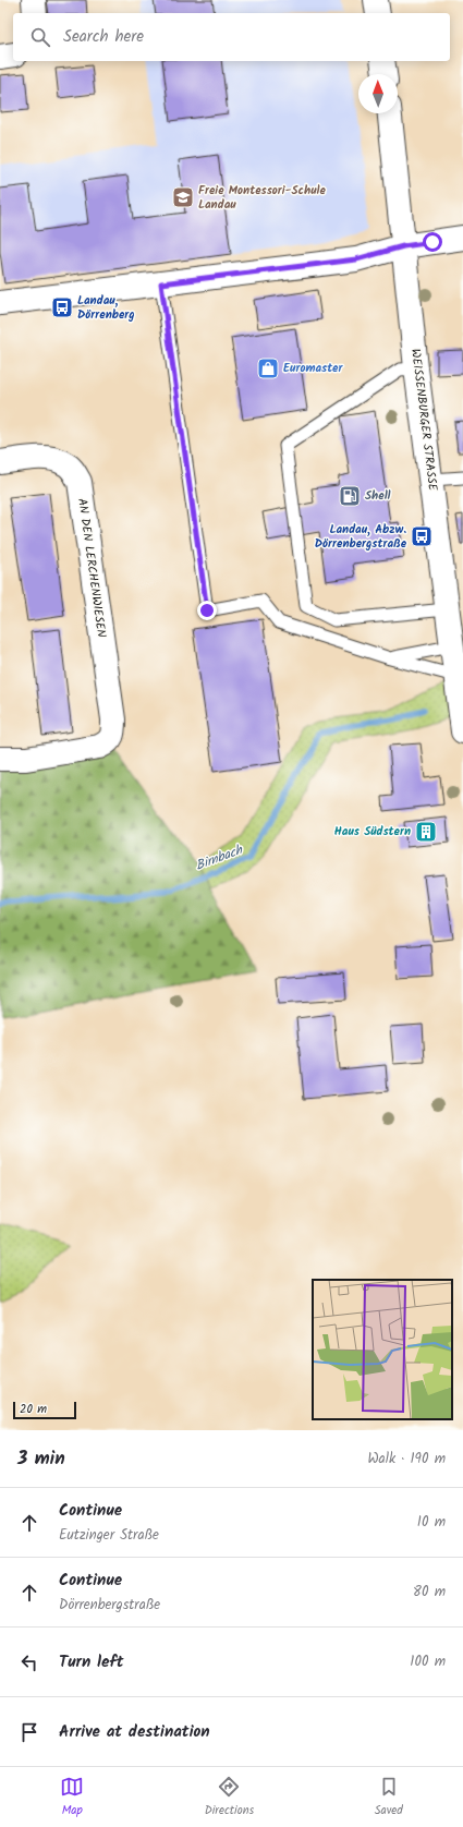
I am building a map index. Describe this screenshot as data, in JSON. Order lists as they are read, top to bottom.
{
  "streets": {
    "street": ["WEISSENBURGER STRASSE", "AN DEN LERCHENWIESEN"]
  },
  "water": ["Birnbach"],
  "places": {
    "school or university": ["Freie Montessori-Schule Landau"],
    "bus stop": ["Landau, Dörrenberg", "Landau, Abzw. Dörrenbergstraße"],
    "shop": ["Euromaster"],
    "fuel station": ["Shell"],
    "building": ["Haus Südstern"]
  },
  "scale_bar": "20 m",
  "north": "top",
  "page": {
    "search": "Search here",
    "scale": "20 m",
    "heading": ["3 min", "Walk · 190 m"],
    "list": [
      ["Continue", "Eutzinger Straße", "10 m"],
      ["Continue", "Dörrenbergstraße", "80 m"],
      ["Turn left", "100 m"],
      "Arrive at destination"
    ],
    "nav": ["Map", "Directions", "Saved"]
  }
}
